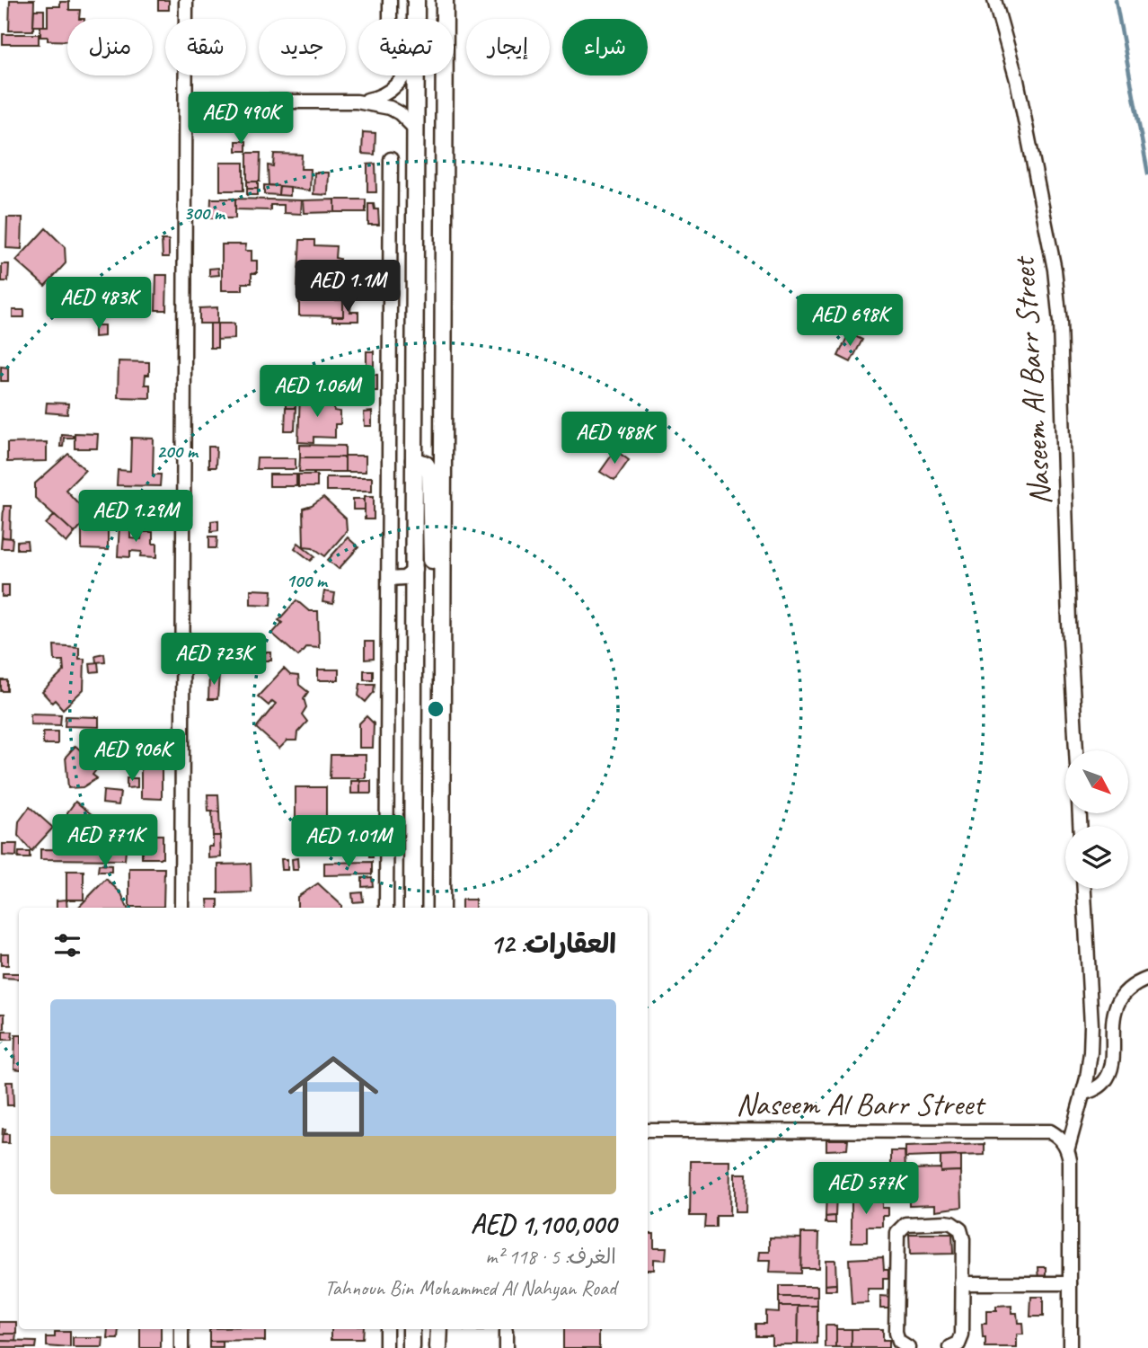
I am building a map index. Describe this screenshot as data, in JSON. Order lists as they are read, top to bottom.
{
  "streets": {
    "street": ["Naseem Al Barr Street"]
  },
  "north": "bottom right",
  "page": {
    "chip": [
      "شراء",
      "إيجار",
      "تصفية",
      "جديد",
      "شقة",
      "منزل"
    ],
    "price": [
      "AED 490K",
      "AED 1.1M",
      "AED 483K",
      "AED 698K",
      "AED 1.06M",
      "AED 488K",
      "AED 1.29M",
      "AED 723K",
      "AED 906K",
      "AED 771K",
      "AED 1.01M",
      "AED 577K"
    ],
    "heading": "العقارات: 12",
    "list": [
      {
        "name": "AED 1,100,000",
        "note": "الغرف: 5 · 118 m² · Tahnoun Bin Mohammed Al Nahyan Road"
      }
    ]
  },
  "rings": ["300 m", "200 m", "100 m"]
}
